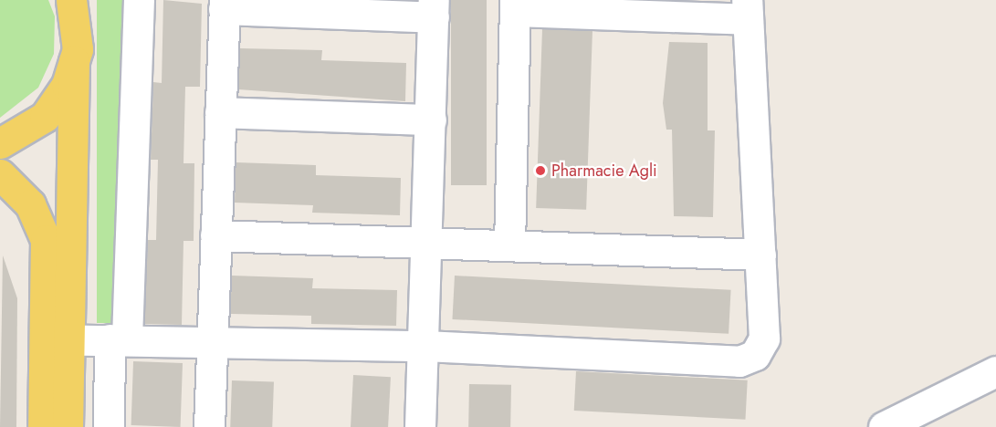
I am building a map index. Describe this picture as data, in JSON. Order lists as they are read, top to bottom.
{
  "places": ["Pharmacie Agli"]
}
